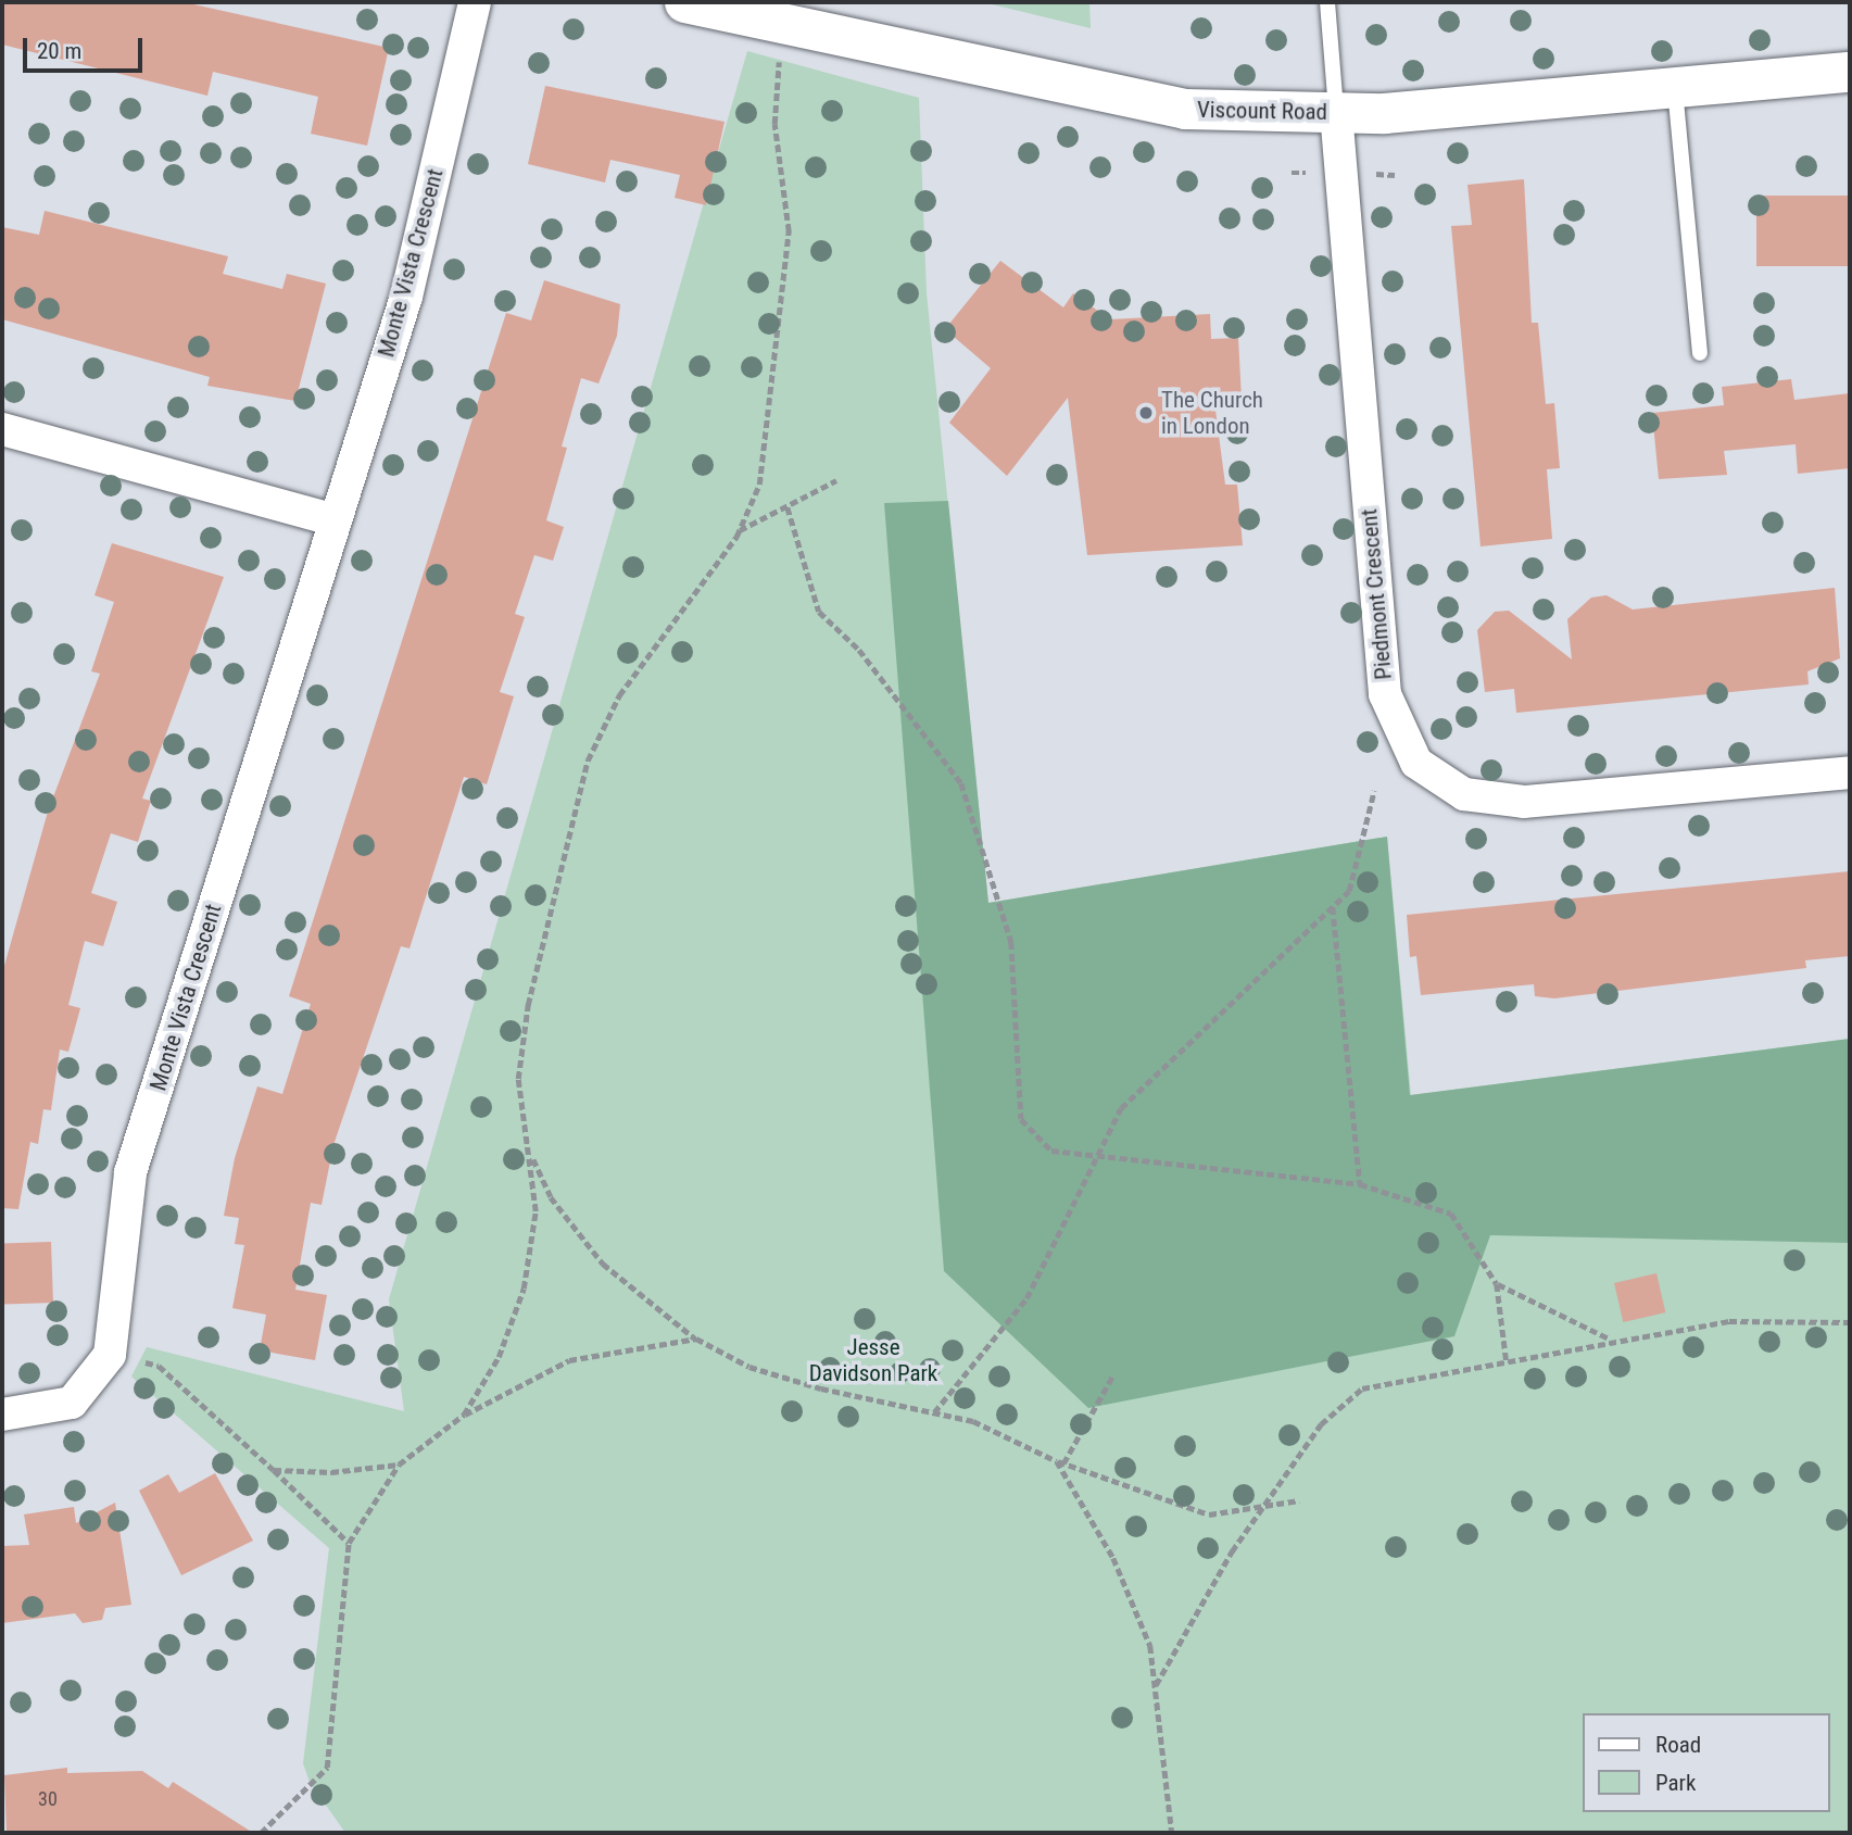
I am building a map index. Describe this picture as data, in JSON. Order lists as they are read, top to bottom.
{
  "streets": {
    "street": ["Viscount Road", "Monte Vista Crescent", "Piedmont Crescent"]
  },
  "crossings": [
    ["Viscount Road", "Piedmont Crescent"]
  ],
  "parks": ["Jesse Davidson Park"],
  "places": ["The Church in London"],
  "house_numbers": ["30"],
  "legend": ["Road", "Park"],
  "scale_bar": "20 m"
}
